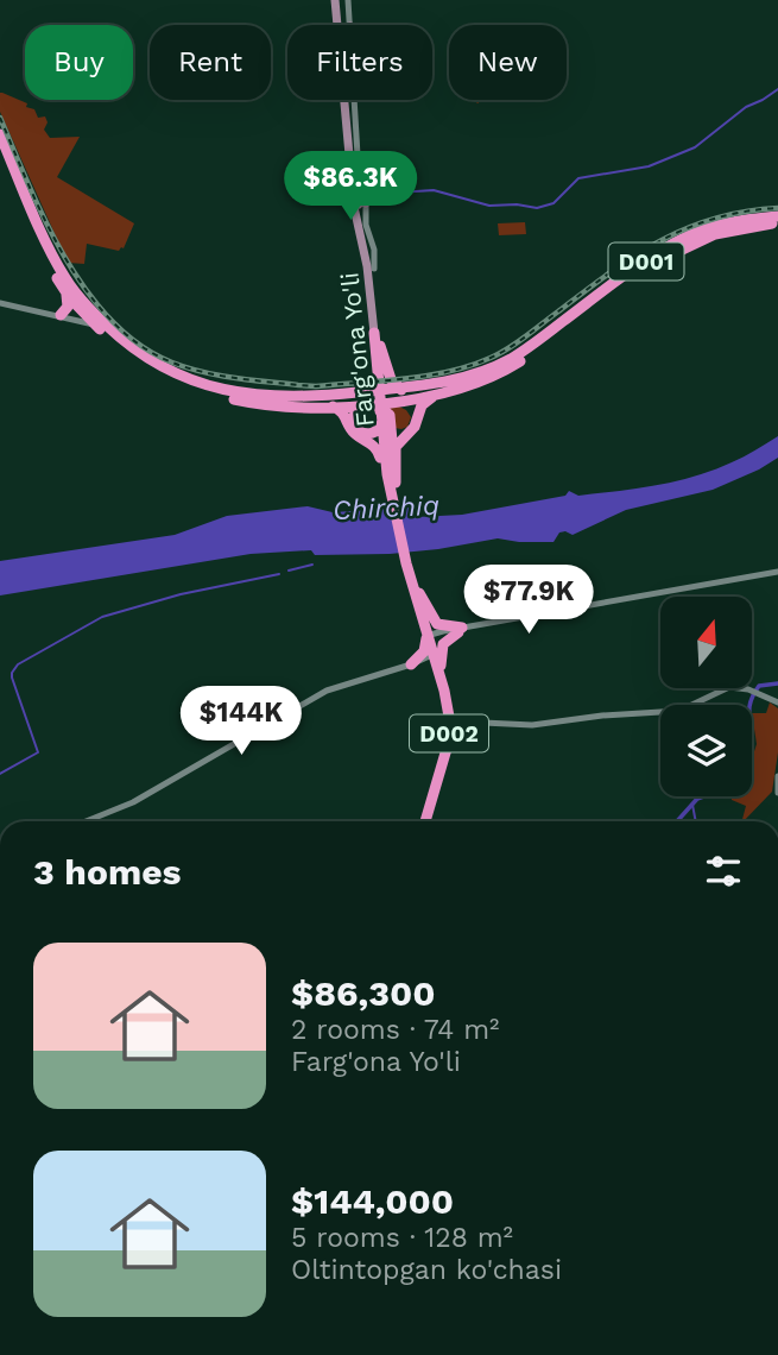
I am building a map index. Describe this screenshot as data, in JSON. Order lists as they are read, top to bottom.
{
  "streets": {
    "highway": ["D001", "Farg'ona Yo'li", "D002"]
  },
  "crossings": [
    ["Farg'ona Yo'li", "D002"]
  ],
  "water": ["Chirchiq"],
  "north": "top",
  "page": {
    "chip": [
      "Buy",
      "Rent",
      "Filters",
      "New"
    ],
    "price": ["$86.3K", "$77.9K", "$144K"],
    "heading": "3 homes",
    "list": [
      {
        "name": "$86,300",
        "note": "2 rooms · 74 m² · Farg'ona Yo'li"
      },
      {
        "name": "$144,000",
        "note": "5 rooms · 128 m² · Oltintopgan ko'chasi"
      }
    ]
  }
}
